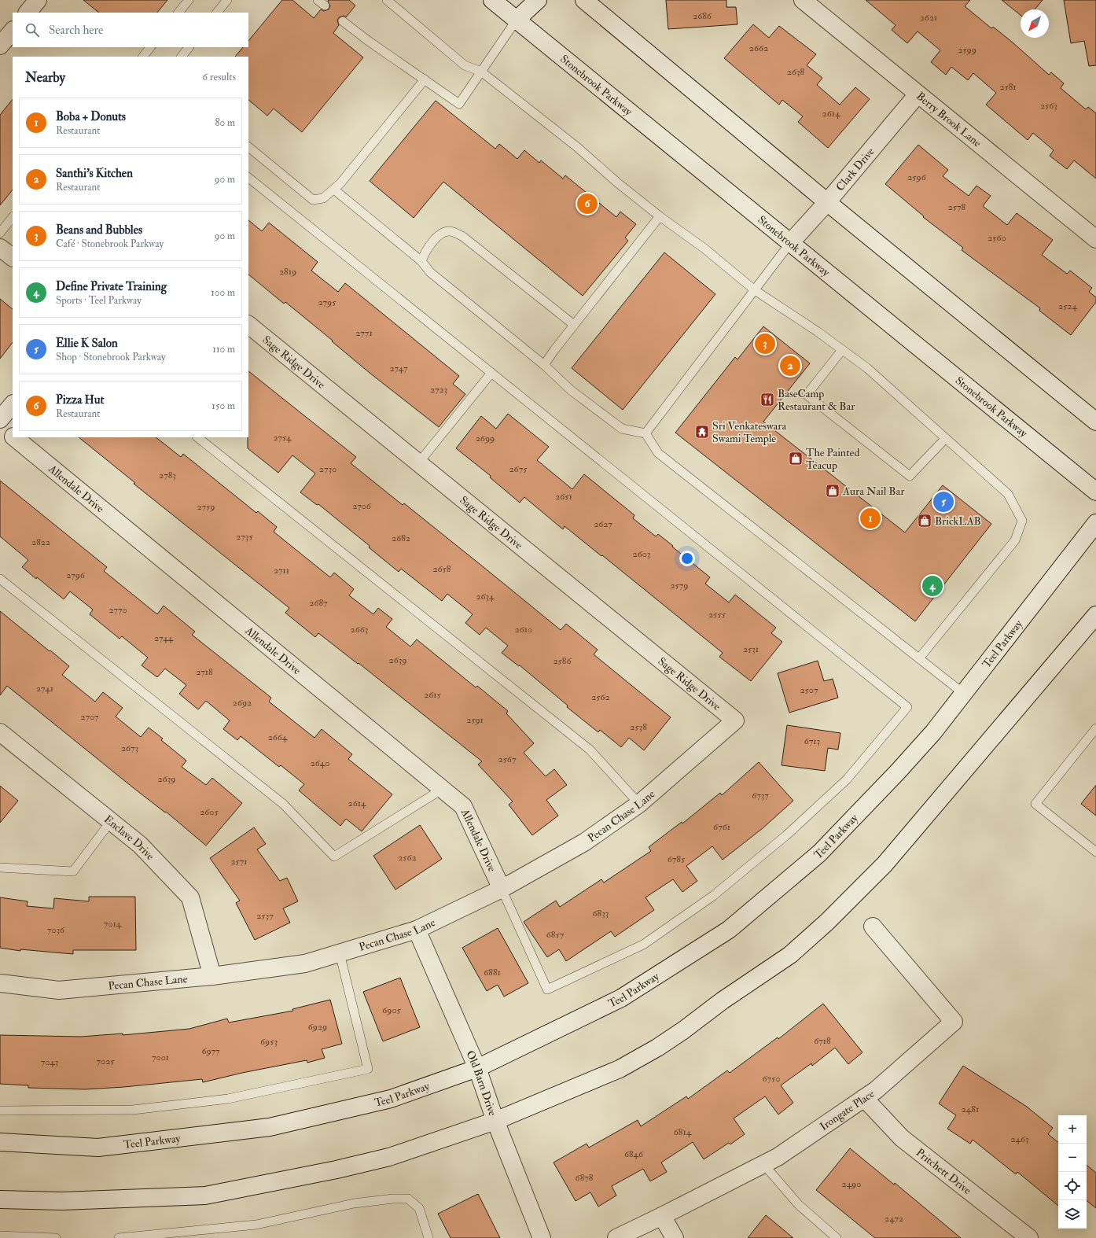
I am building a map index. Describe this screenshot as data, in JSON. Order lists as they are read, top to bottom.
{
  "streets": {
    "street": [
      "Stonebrook Parkway",
      "Berry Brook Lane",
      "Clark Drive",
      "Sage Ridge Drive",
      "Allendale Drive",
      "Teel Parkway",
      "Pecan Chase Lane",
      "Enclave Drive",
      "Old Barn Drive",
      "Irongate Place",
      "Pritchett Drive"
    ]
  },
  "crossings": [
    ["Stonebrook Parkway", "Clark Drive"],
    ["Berry Brook Lane", "Clark Drive"],
    ["Sage Ridge Drive", "Pecan Chase Lane"],
    ["Allendale Drive", "Pecan Chase Lane"],
    ["Teel Parkway", "Old Barn Drive"],
    ["Pecan Chase Lane", "Enclave Drive"],
    ["Pecan Chase Lane", "Old Barn Drive"],
    ["Irongate Place", "Pritchett Drive"]
  ],
  "places": {
    "restaurant": ["BaseCamp Restaurant & Bar"],
    "temple": ["Sri Venkateswara Swami Temple"],
    "shop": ["The Painted Teacup", "Aura Nail Bar", "BrickLAB"]
  },
  "house_numbers": [
    "2686",
    "2621",
    "2662",
    "2599",
    "2638",
    "2581",
    "2563",
    "2614",
    "2596",
    "2578",
    "2560",
    "2819",
    "2795",
    "2524",
    "2771",
    "2747",
    "2723",
    "2754",
    "2699",
    "2730",
    "2675",
    "2783",
    "2651",
    "2706",
    "2759",
    "2627",
    "2735",
    "2682",
    "2822",
    "2603",
    "2658",
    "2711",
    "2796",
    "2579",
    "2634",
    "2687",
    "2770",
    "2555",
    "2663",
    "2610",
    "2744",
    "2531",
    "2639",
    "2586",
    "2718",
    "2741",
    "2507",
    "2615",
    "2562",
    "2692",
    "2707",
    "2591",
    "2538",
    "2664",
    "6713",
    "2673",
    "2567",
    "2640",
    "2639",
    "6737",
    "2614",
    "2605",
    "6761",
    "2562",
    "6785",
    "2571",
    "6833",
    "2537",
    "7014",
    "7036",
    "6857",
    "6881",
    "6905",
    "6929",
    "6718",
    "6953",
    "6977",
    "7001",
    "7025",
    "7043",
    "6750",
    "2481",
    "6814",
    "2463",
    "6846",
    "6878",
    "2490",
    "2472"
  ],
  "north": "bottom left",
  "page": {
    "search": "Search here",
    "heading": ["Nearby", "6 results"],
    "list": [
      {
        "mark": "1",
        "name": "Boba + Donuts",
        "note": "Restaurant",
        "value": "80 m"
      },
      {
        "mark": "2",
        "name": "Santhi's Kitchen",
        "note": "Restaurant",
        "value": "90 m"
      },
      {
        "mark": "3",
        "name": "Beans and Bubbles",
        "note": "Café · Stonebrook Parkway",
        "value": "90 m"
      },
      {
        "mark": "4",
        "name": "Define Private Training",
        "note": "Sports · Teel Parkway",
        "value": "100 m"
      },
      {
        "mark": "5",
        "name": "Ellie K Salon",
        "note": "Shop · Stonebrook Parkway",
        "value": "110 m"
      },
      {
        "mark": "6",
        "name": "Pizza Hut",
        "note": "Restaurant",
        "value": "150 m"
      }
    ],
    "pins": [
      "6",
      "3",
      "2",
      "5",
      "1",
      "4"
    ],
    "map_buttons": ["+", "−"]
  }
}
